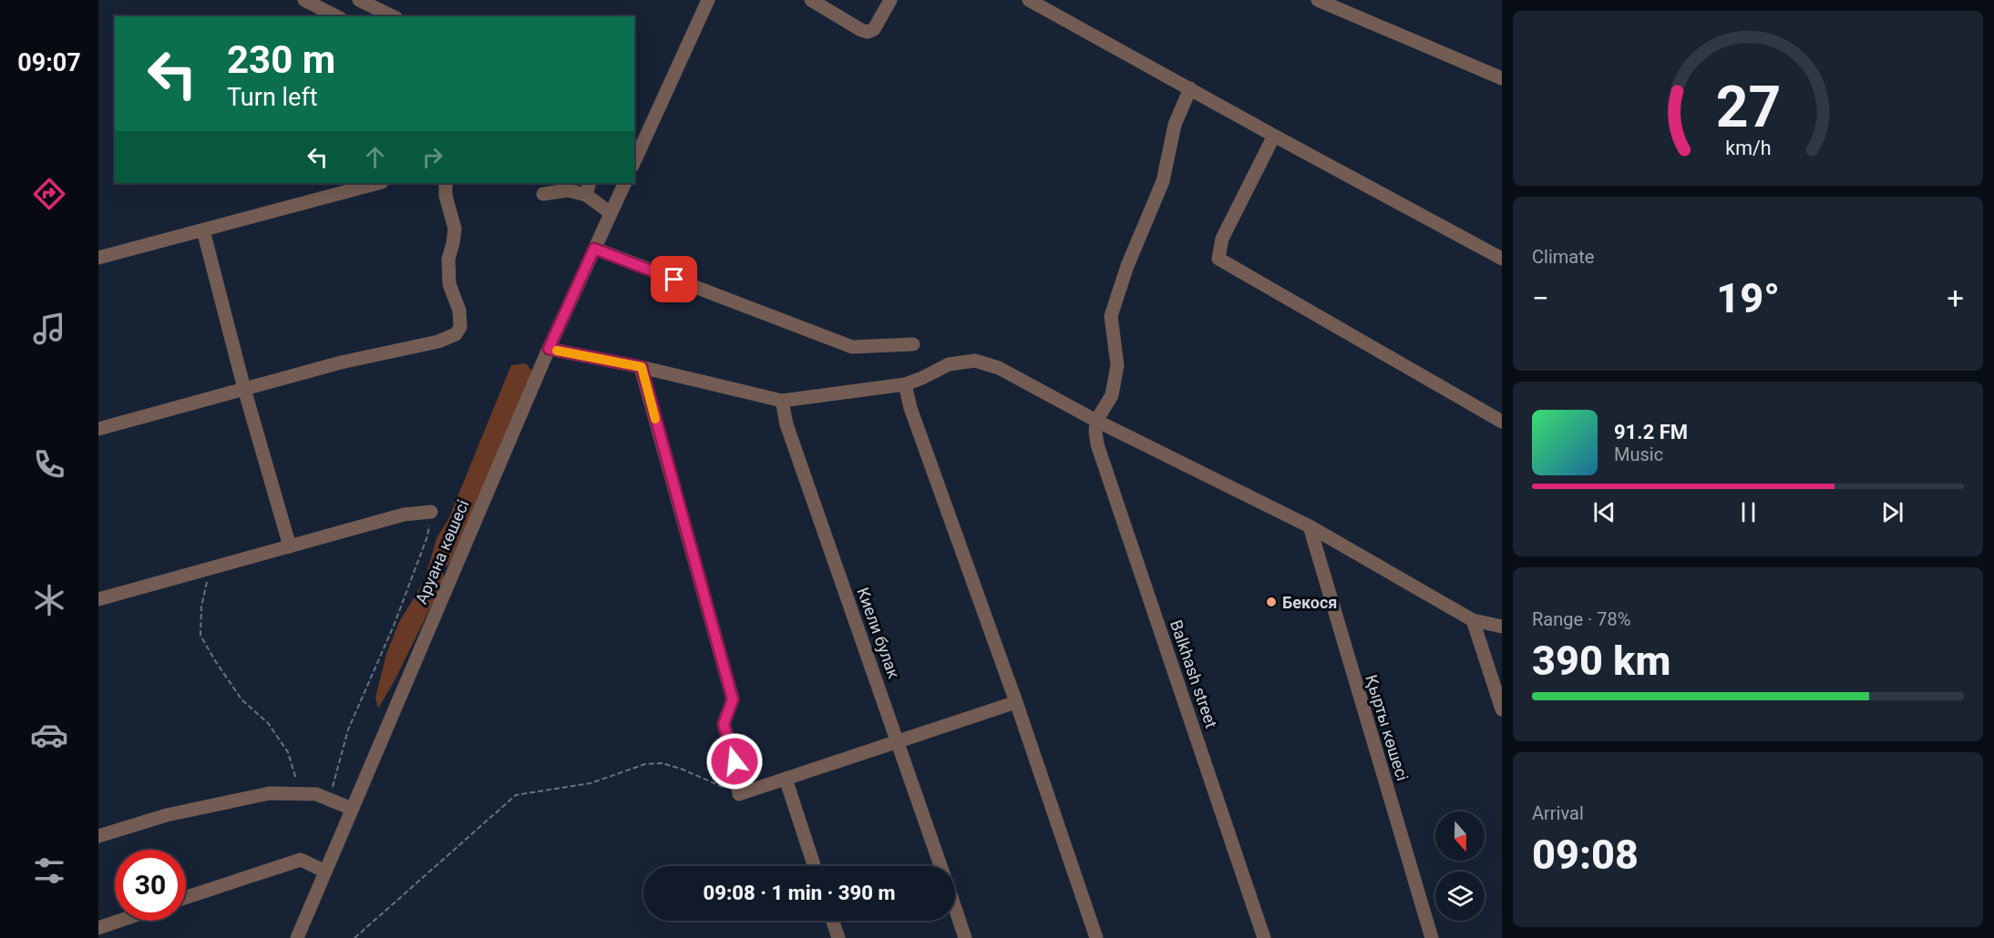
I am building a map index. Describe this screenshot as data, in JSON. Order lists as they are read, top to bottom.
{
  "streets": {
    "street": [
      "Аруана көшесі",
      "Киели булак",
      "Balkhash street",
      "Қырты көшесі"
    ]
  },
  "places": ["Бекося"],
  "north": "bottom",
  "page": {
    "tabs": "09:07",
    "turn": ["230 m", "Turn left"],
    "tile": [
      "Climate",
      ["Range · 78%", "390 km"],
      ["Arrival", "09:08"]
    ],
    "heat": ["−", "19°", "+"],
    "song": ["91.2 FM", "Music"],
    "limit": "30",
    "trip": "09:08 · 1 min · 390 m",
    "gauge": ["27", "km/h"]
  }
}
